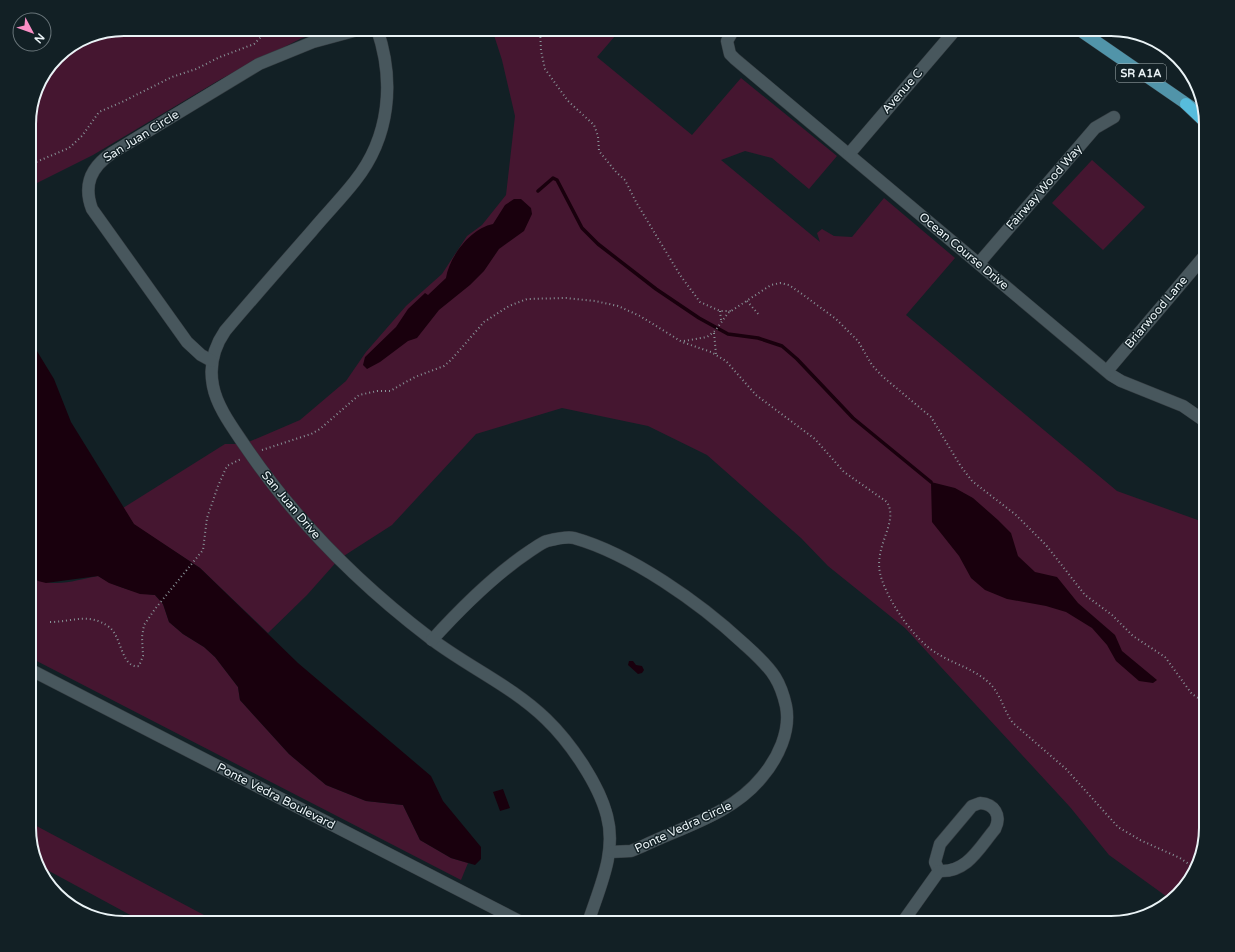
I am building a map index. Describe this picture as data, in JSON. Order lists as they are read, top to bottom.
{
  "streets": {
    "main road": ["SR A1A"],
    "street": [
      "Avenue C",
      "San Juan Circle",
      "Fairway Wood Way",
      "Ocean Course Drive",
      "Briarwood Lane",
      "San Juan Drive",
      "Ponte Vedra Boulevard",
      "Ponte Vedra Circle"
    ]
  },
  "crossings": [
    ["Avenue C", "Ocean Course Drive"],
    ["San Juan Circle", "San Juan Drive"],
    ["Fairway Wood Way", "Ocean Course Drive"],
    ["Ocean Course Drive", "Briarwood Lane"],
    ["San Juan Drive", "Ponte Vedra Circle"]
  ],
  "north": "bottom right"
}
